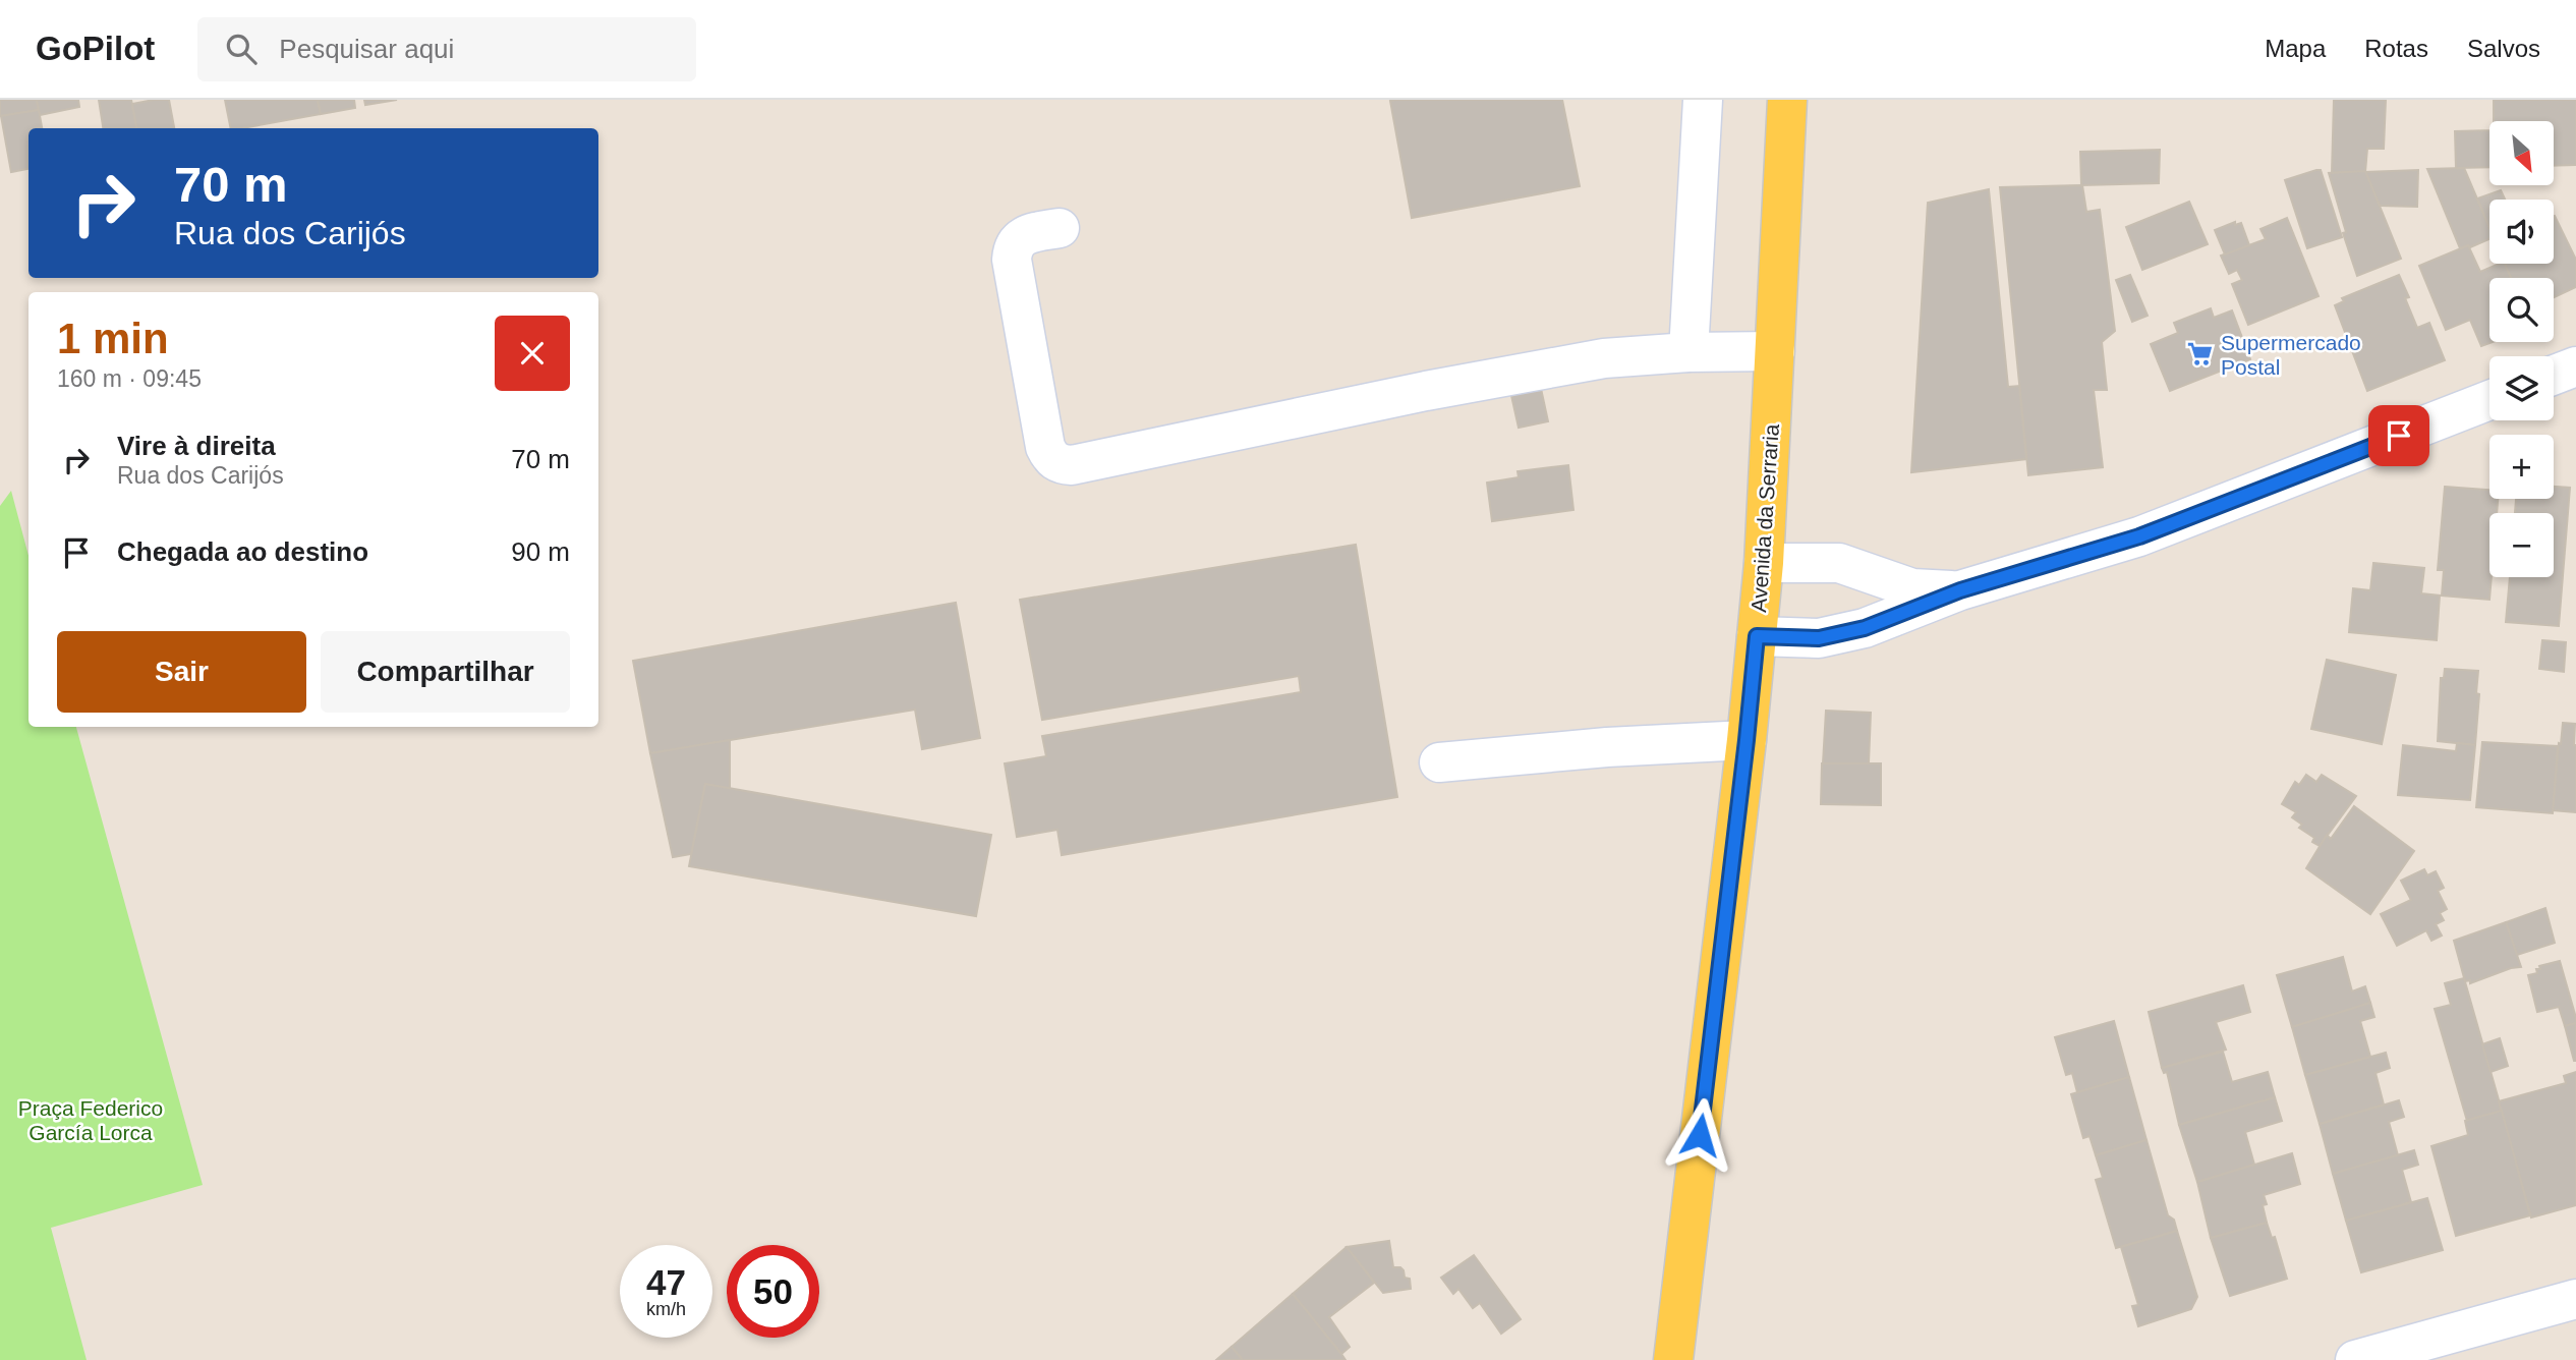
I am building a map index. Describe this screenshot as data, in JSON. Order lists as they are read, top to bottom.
{
  "streets": {
    "main road": ["Avenida da Serraria"]
  },
  "parks": ["Praça Federico García Lorca"],
  "places": {
    "supermarket": ["Supermercado Postal"]
  },
  "north": "bottom right",
  "page": {
    "header": "GoPilot",
    "search": "Pesquisar aqui",
    "nav": ["Mapa", "Rotas", "Salvos"],
    "map_buttons": ["+", "−"],
    "turn": ["70 m", "Rua dos Carijós"],
    "heading": ["1 min", "160 m · 09:45"],
    "list": [
      {
        "name": "Vire à direita",
        "note": "Rua dos Carijós",
        "value": "70 m"
      },
      {
        "name": "Chegada ao destino",
        "value": "90 m"
      }
    ],
    "buttons": ["Sair", "Compartilhar"],
    "speed": "47 km/h",
    "limit": "50"
  }
}
